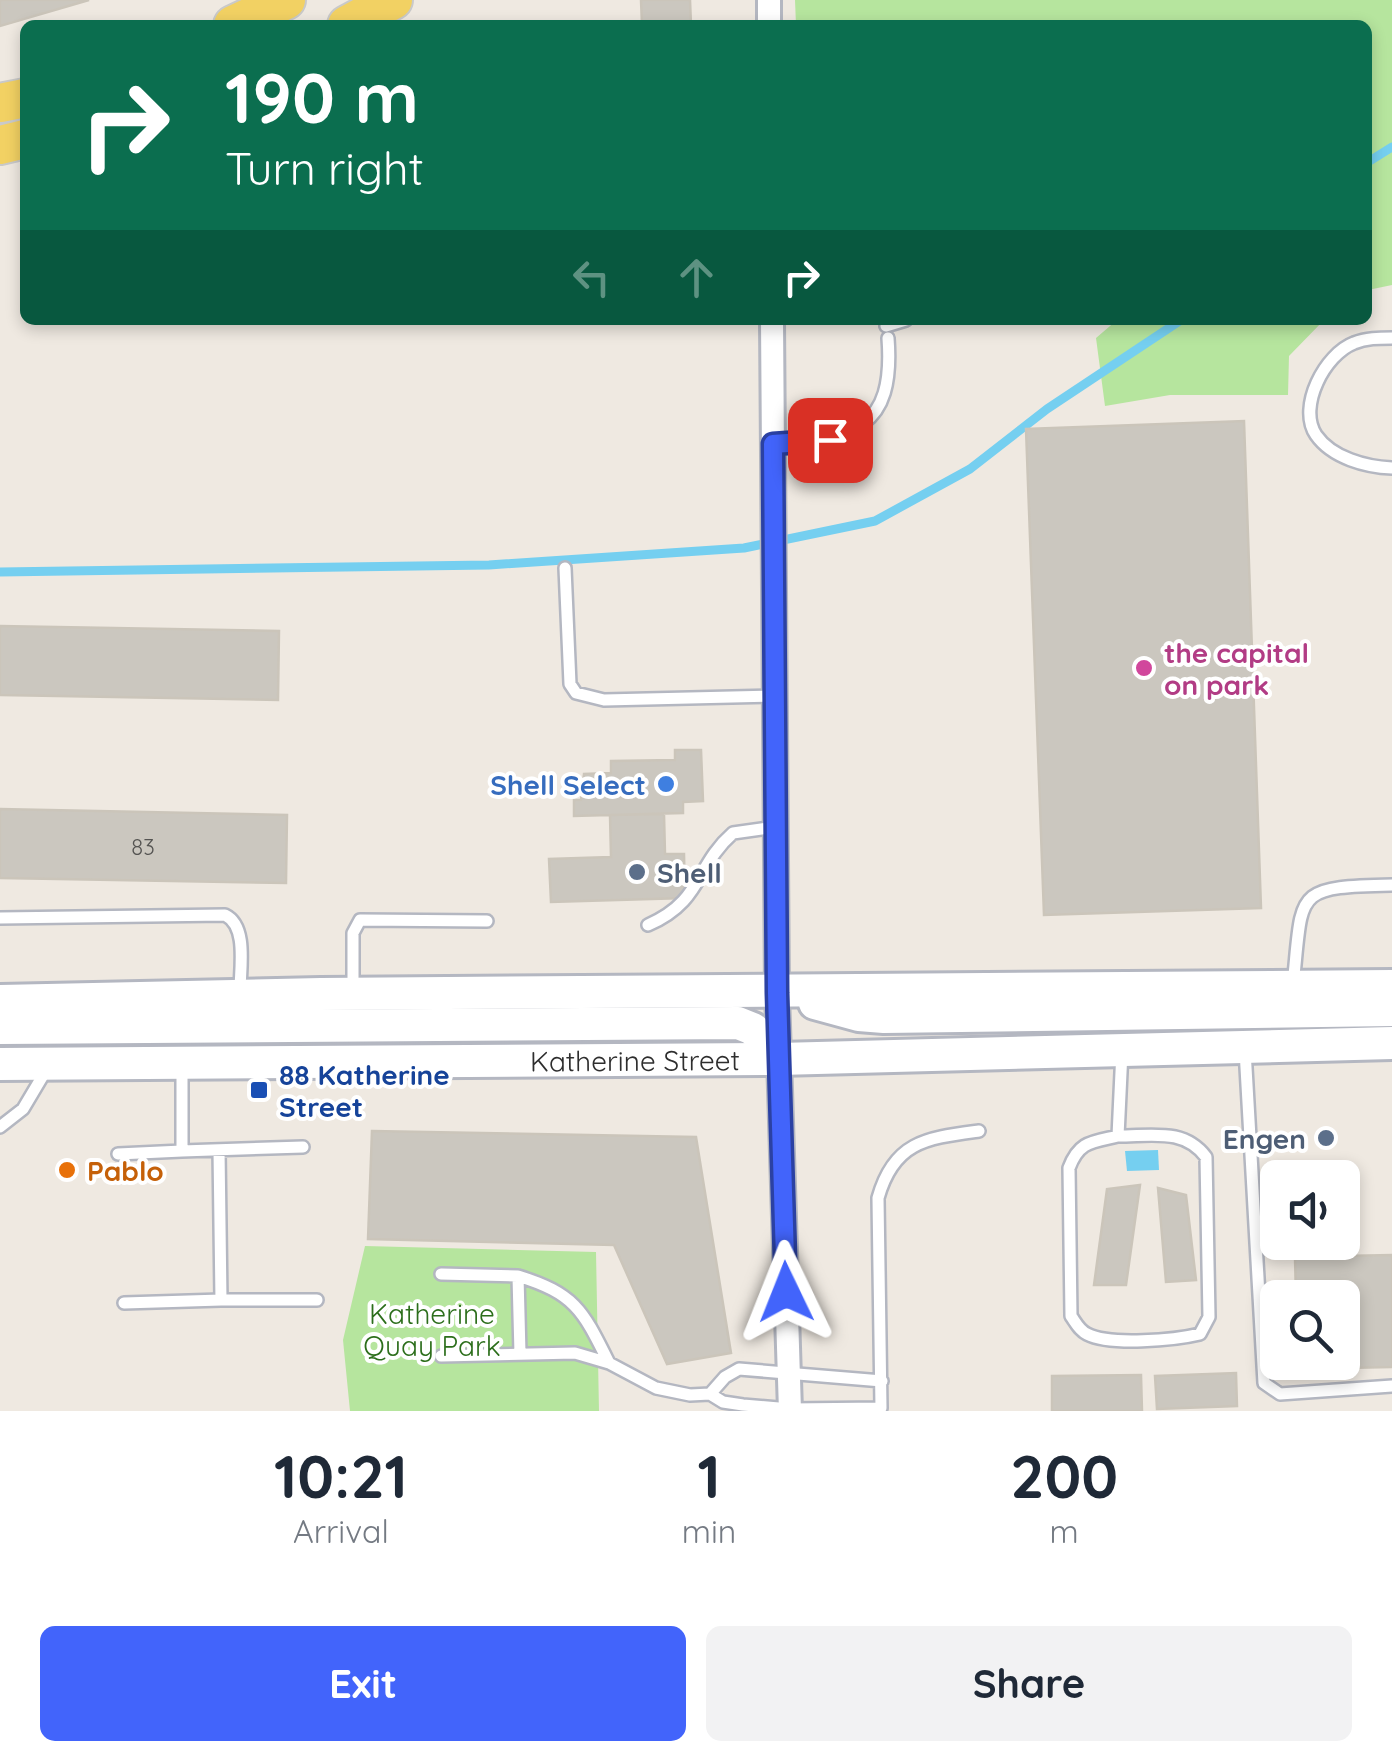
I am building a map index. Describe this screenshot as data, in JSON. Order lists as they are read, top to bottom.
{
  "streets": {
    "main road": ["Katherine Street"]
  },
  "parks": ["Katherine Quay Park"],
  "places": {
    "other": [
      "the capital on park",
      "Shell Select",
      "Shell",
      "Engen",
      "Pablo"
    ],
    "transit": ["88 Katherine Street"]
  },
  "house_numbers": ["83"],
  "page": {
    "turn": ["190 m", "Turn right"],
    "eta": [
      "10:21",
      "Arrival",
      "1",
      "min",
      "200",
      "m"
    ],
    "buttons": ["Exit", "Share"]
  }
}
